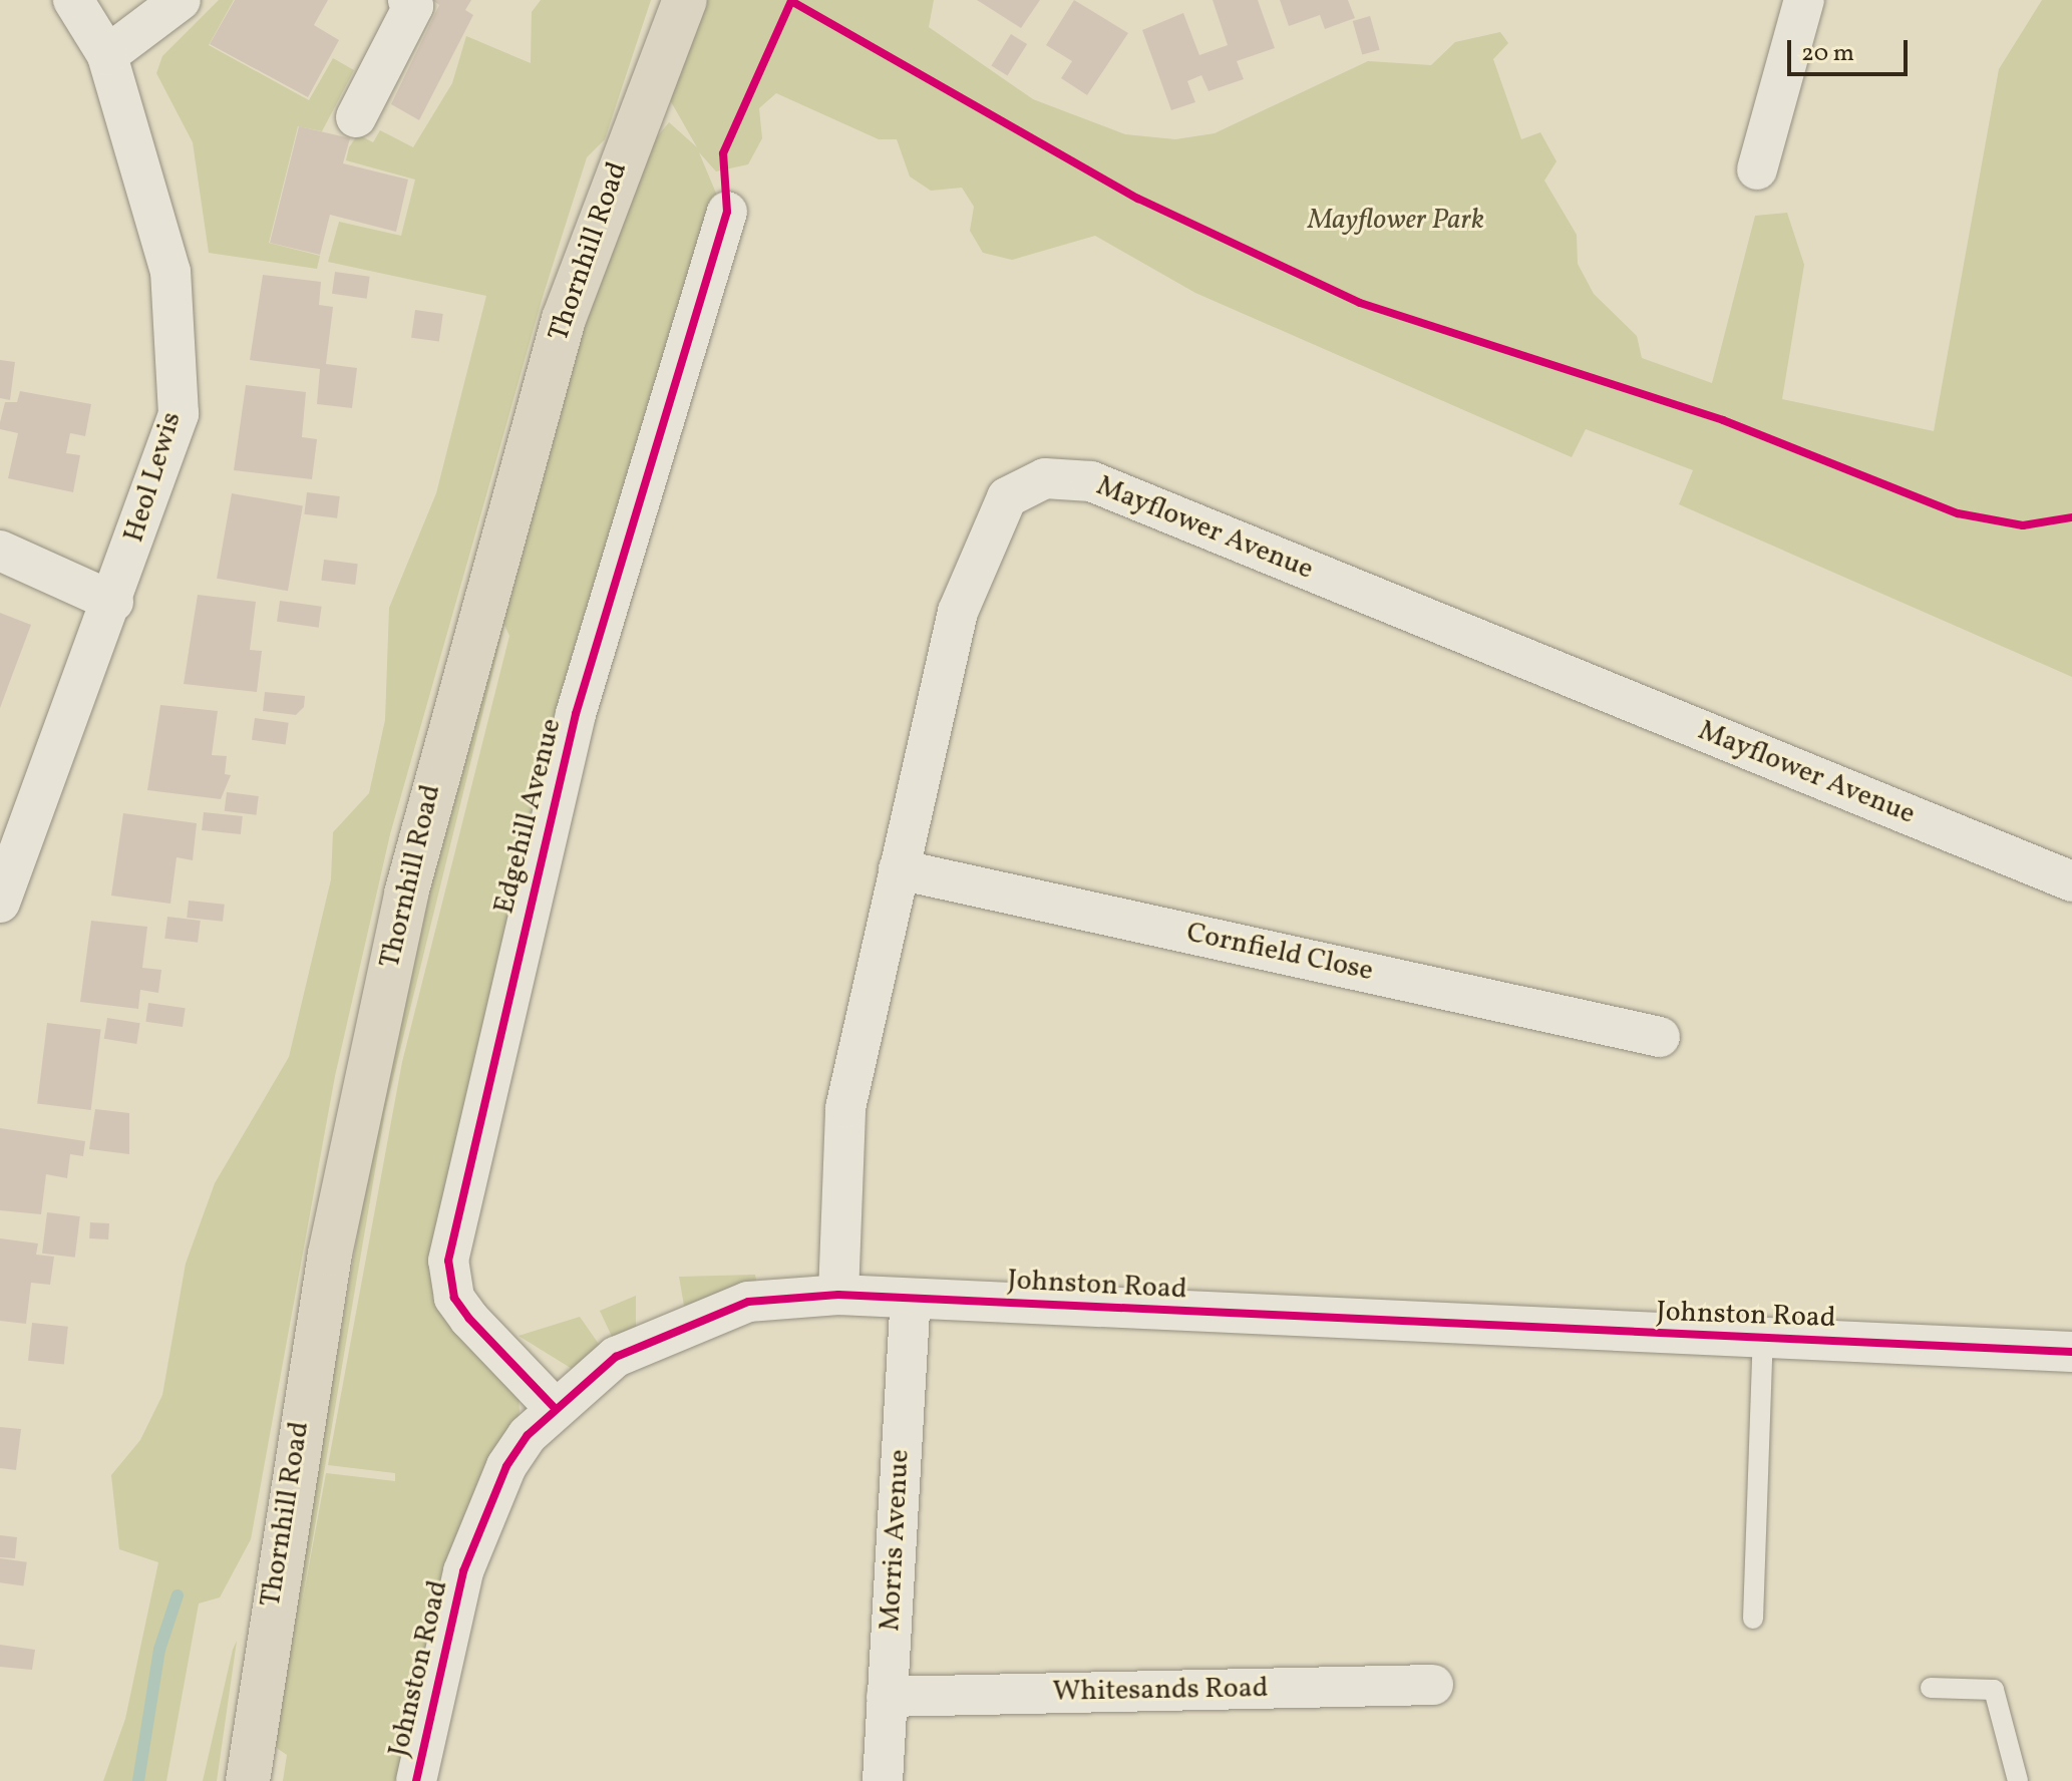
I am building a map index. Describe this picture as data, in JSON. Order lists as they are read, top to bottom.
{
  "streets": {
    "main road": ["Thornhill Road"],
    "street": [
      "Heol Lewis",
      "Mayflower Avenue",
      "Edgehill Avenue",
      "Cornfield Close",
      "Johnston Road",
      "Morris Avenue",
      "Whitesands Road"
    ]
  },
  "crossings": [
    ["Mayflower Avenue", "Cornfield Close"],
    ["Mayflower Avenue", "Johnston Road"],
    ["Edgehill Avenue", "Johnston Road"],
    ["Johnston Road", "Morris Avenue"],
    ["Morris Avenue", "Whitesands Road"]
  ],
  "parks": ["Mayflower Park"],
  "scale_bar": "20 m"
}
